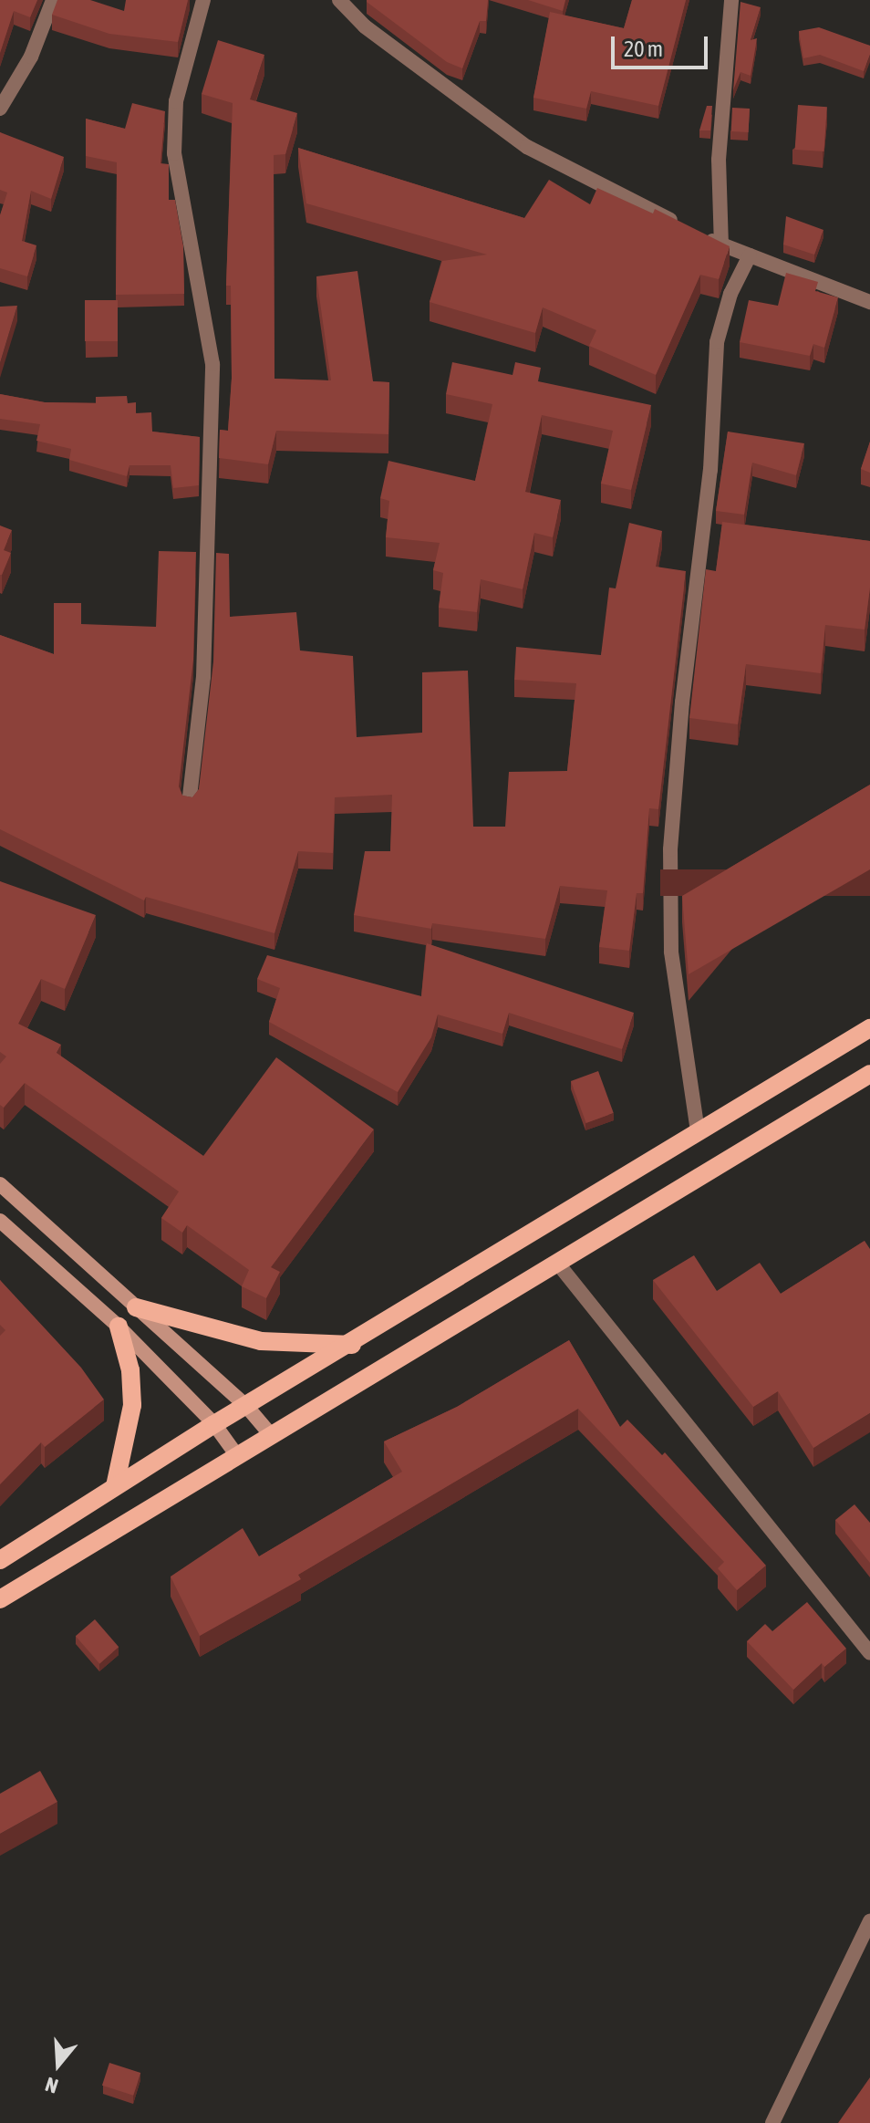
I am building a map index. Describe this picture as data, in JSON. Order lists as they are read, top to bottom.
{
  "scale_bar": "20 m",
  "north": "bottom"
}
